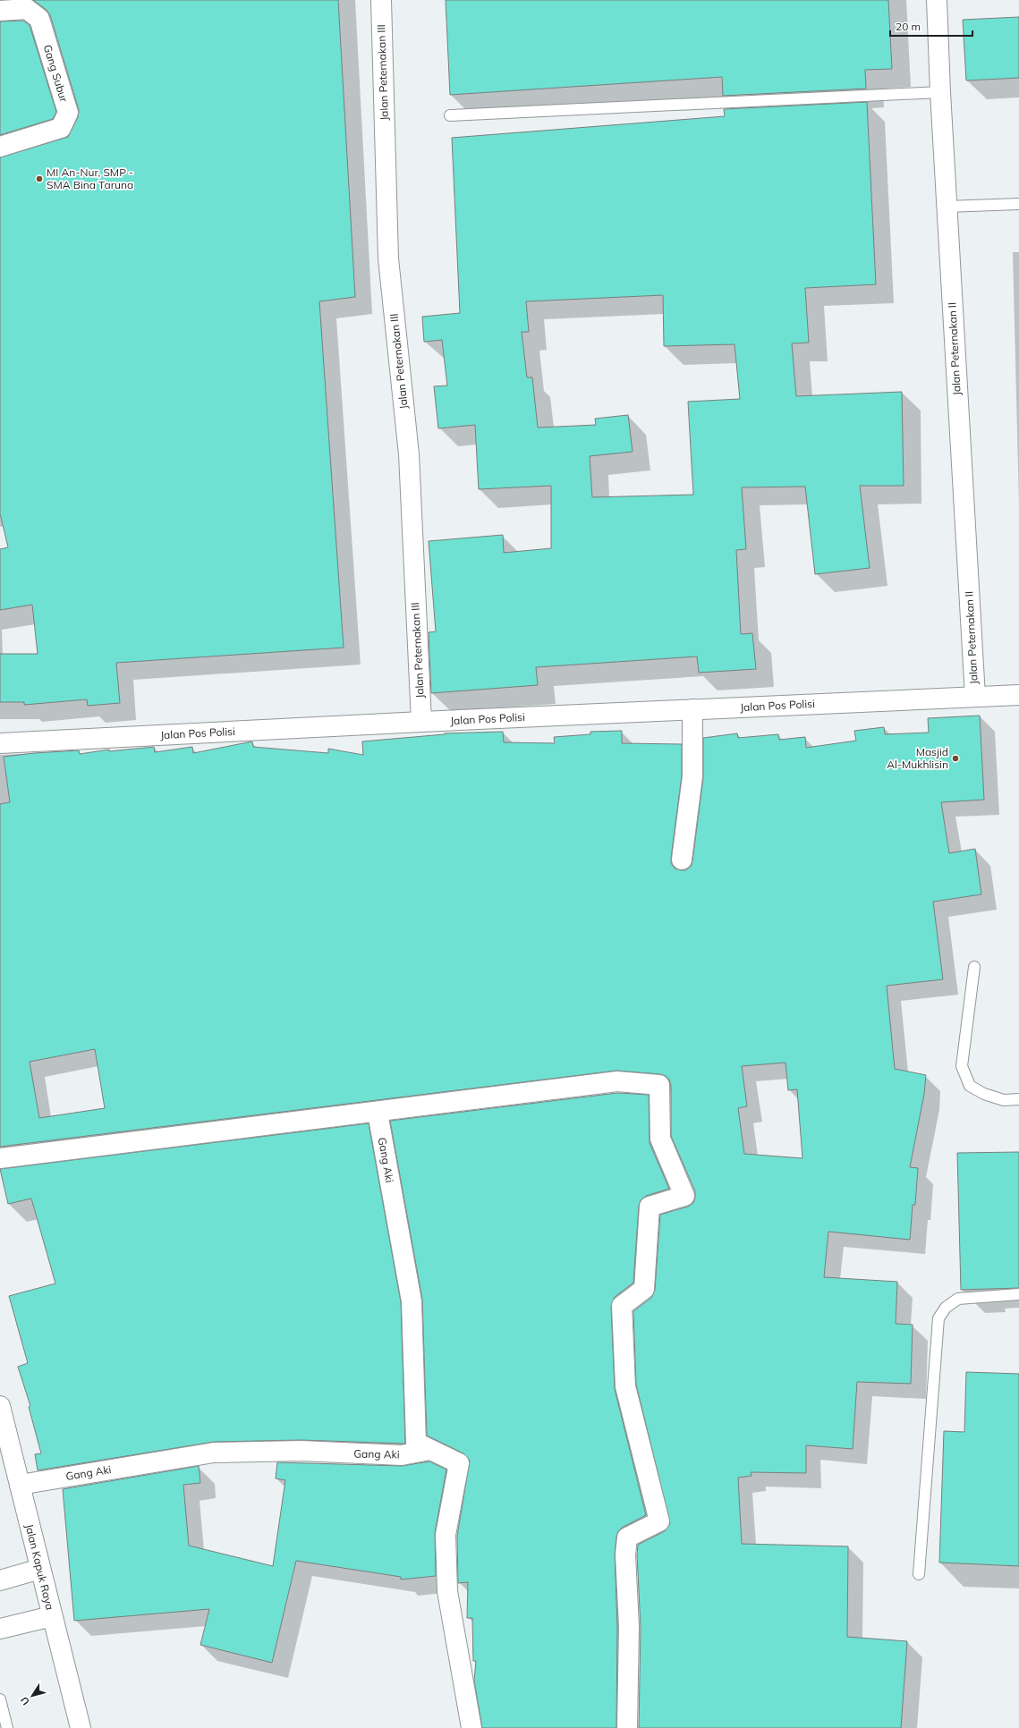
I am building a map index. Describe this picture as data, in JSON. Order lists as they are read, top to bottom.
{
  "streets": {
    "street": [
      "Jalan Peternakan III",
      "Gang Subur",
      "Jalan Peternakan II",
      "Jalan Pos Polisi",
      "Gang Aki",
      "Jalan Kapuk Raya"
    ]
  },
  "crossings": [
    ["Jalan Peternakan III", "Jalan Pos Polisi"],
    ["Jalan Peternakan II", "Jalan Pos Polisi"],
    ["Gang Aki", "Jalan Kapuk Raya"]
  ],
  "places": ["MI An-Nur, SMP - SMA Bina Taruna", "Masjid Al-Mukhlisin"],
  "scale_bar": "20 m",
  "north": "bottom left"
}
